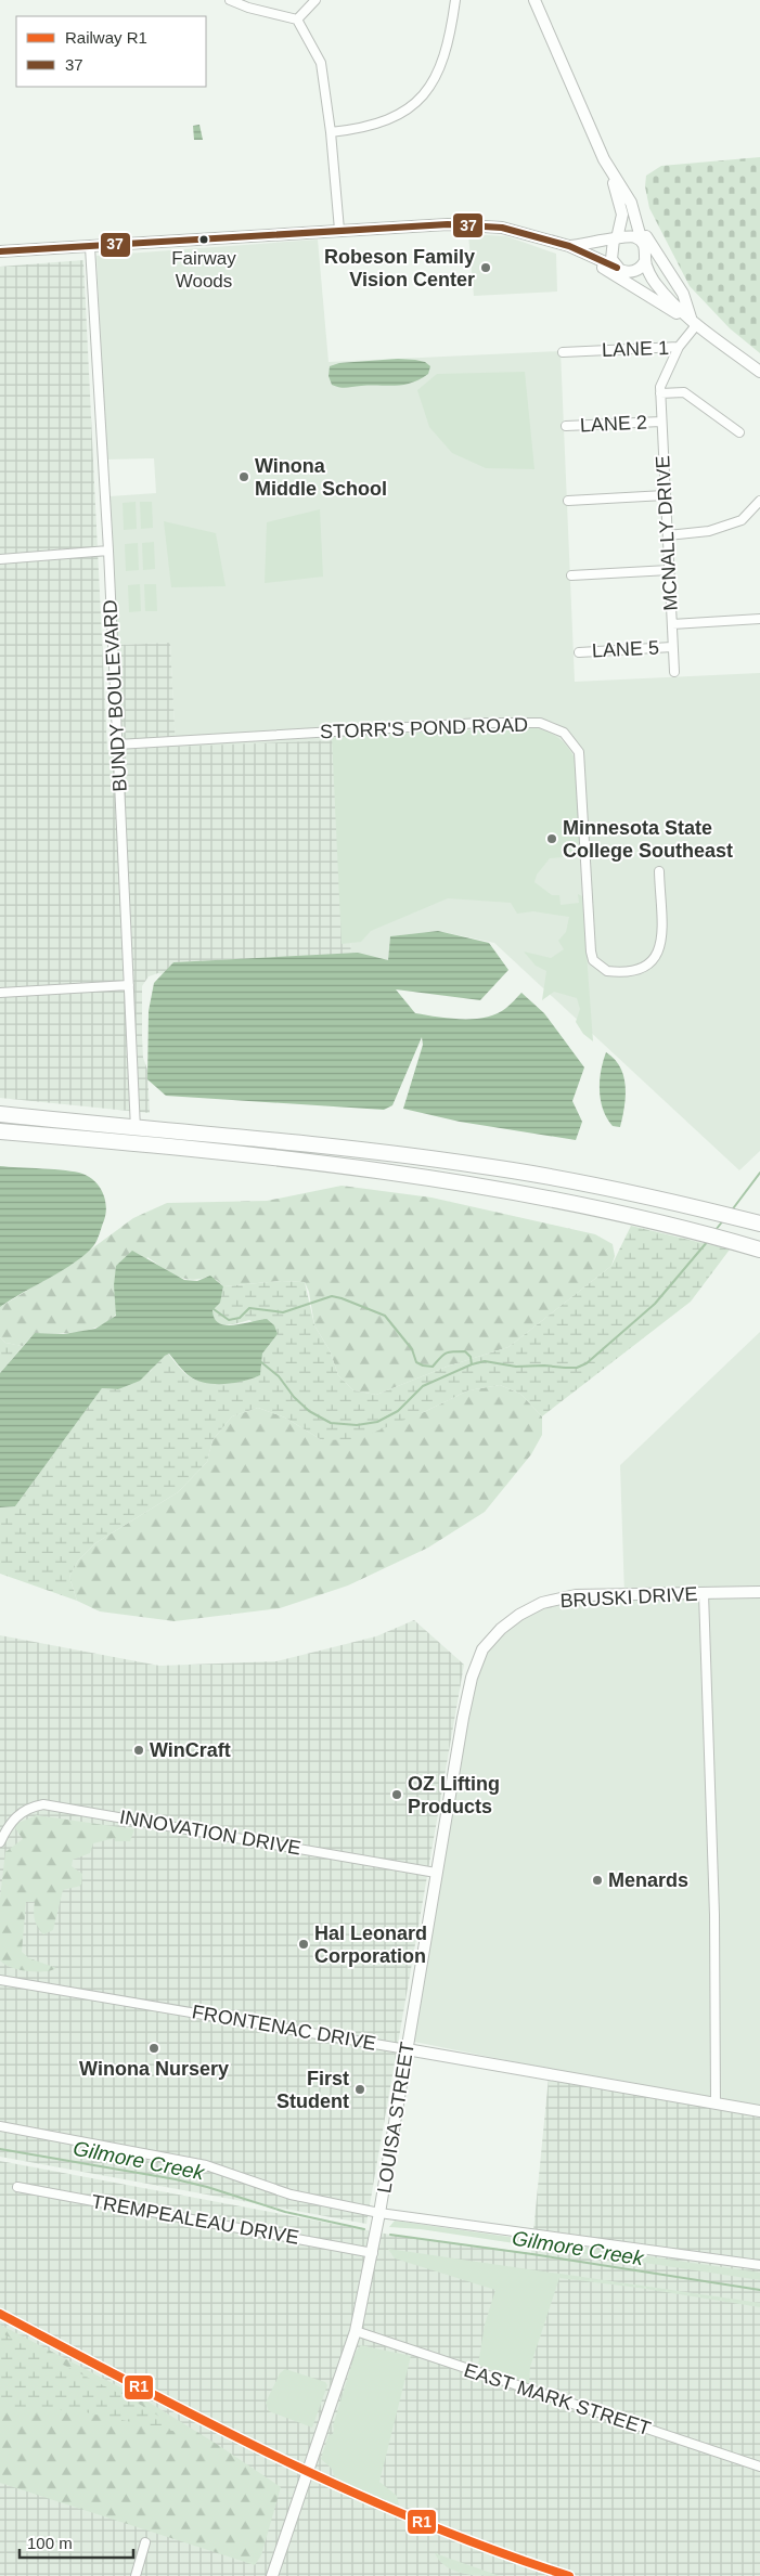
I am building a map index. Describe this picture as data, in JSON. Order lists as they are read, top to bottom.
{
  "streets": {
    "street": [
      "LANE 1",
      "LANE 2",
      "MCNALLY DRIVE",
      "LANE 5",
      "BUNDY BOULEVARD",
      "STORR'S POND ROAD",
      "BRUSKI DRIVE",
      "INNOVATION DRIVE",
      "FRONTENAC DRIVE",
      "LOUISA STREET",
      "TREMPEALEAU DRIVE",
      "EAST MARK STREET"
    ]
  },
  "crossings": [
    ["LANE 1", "MCNALLY DRIVE"],
    ["LANE 2", "MCNALLY DRIVE"],
    ["MCNALLY DRIVE", "LANE 5"],
    ["BUNDY BOULEVARD", "STORR'S POND ROAD"],
    ["BRUSKI DRIVE", "LOUISA STREET"],
    ["INNOVATION DRIVE", "LOUISA STREET"],
    ["FRONTENAC DRIVE", "LOUISA STREET"],
    ["LOUISA STREET", "TREMPEALEAU DRIVE"],
    ["LOUISA STREET", "EAST MARK STREET"]
  ],
  "water": ["Gilmore Creek"],
  "places": [
    "Fairway Woods",
    "Robeson Family Vision Center",
    "Winona Middle School",
    "Minnesota State College Southeast",
    "WinCraft",
    "OZ Lifting Products",
    "Menards",
    "Hal Leonard Corporation",
    "Winona Nursery",
    "First Student"
  ],
  "lines": ["transit line 37", "rail line R1"],
  "legend": ["Railway R1", "37"],
  "scale_bar": "100 m"
}
